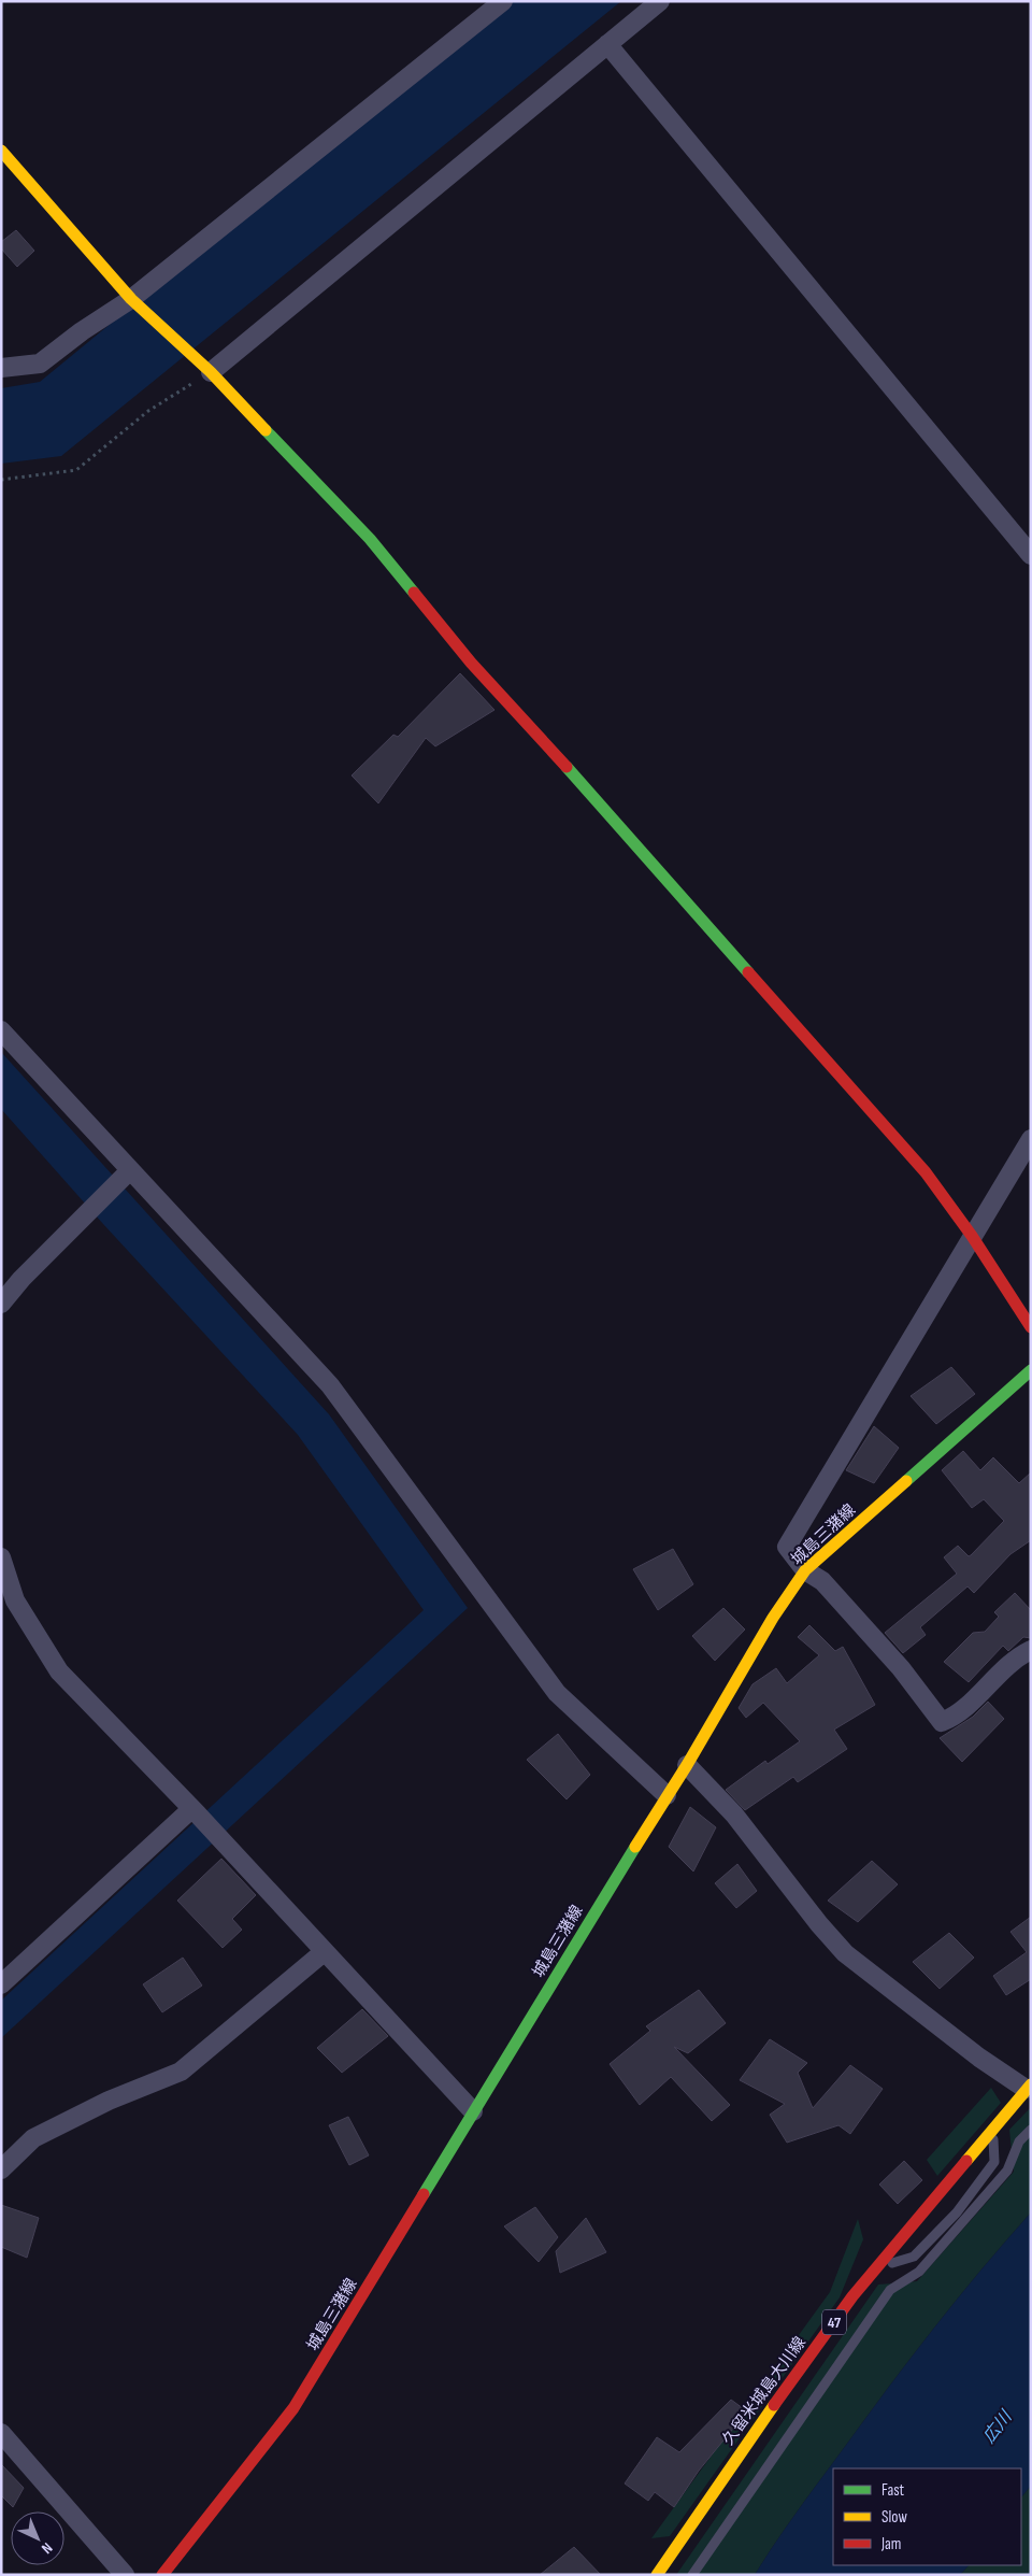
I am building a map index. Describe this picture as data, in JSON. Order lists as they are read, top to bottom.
{
  "streets": {
    "main road": ["城島三潴線", "47", "久留米城島大川線"]
  },
  "water": ["広川"],
  "legend": ["Fast", "Slow", "Jam"],
  "north": "bottom right"
}
